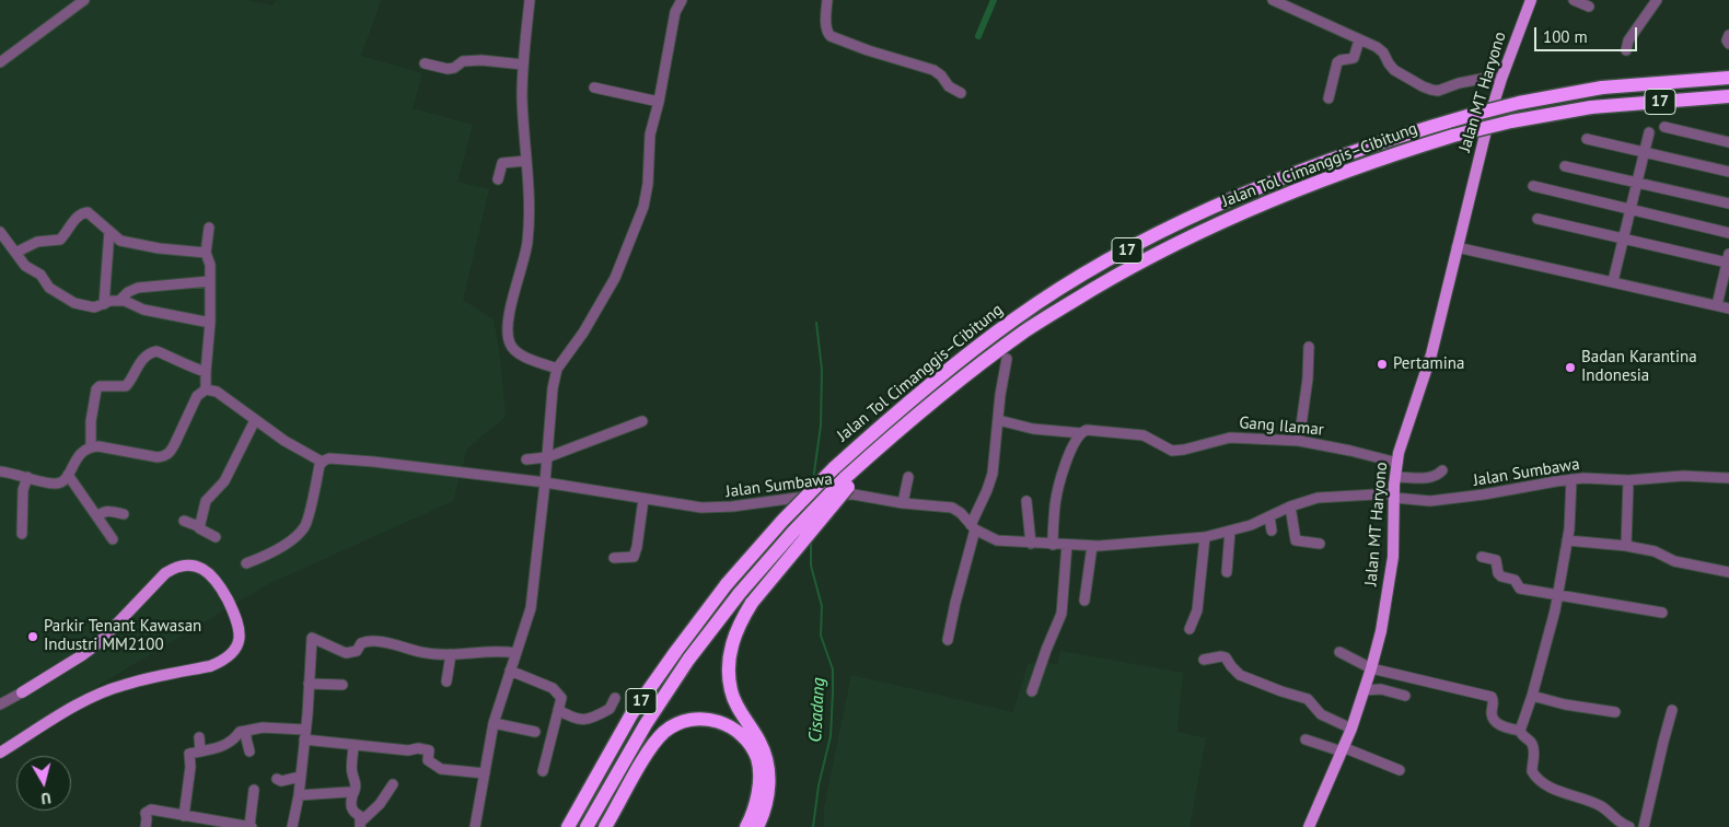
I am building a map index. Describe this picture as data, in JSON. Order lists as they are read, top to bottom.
{
  "streets": {
    "highway": ["17", "Jalan Tol Cimanggis–Cibitung"],
    "main road": ["Jalan MT Haryono"],
    "street": ["Gang Ilamar", "Jalan Sumbawa"]
  },
  "crossings": [
    ["Jalan MT Haryono", "Gang Ilamar"],
    ["Jalan MT Haryono", "Jalan Sumbawa"]
  ],
  "water": ["Cisadang"],
  "places": ["Pertamina", "Badan Karantina Indonesia", "Parkir Tenant Kawasan Industri MM2100"],
  "scale_bar": "100 m",
  "north": "bottom"
}
